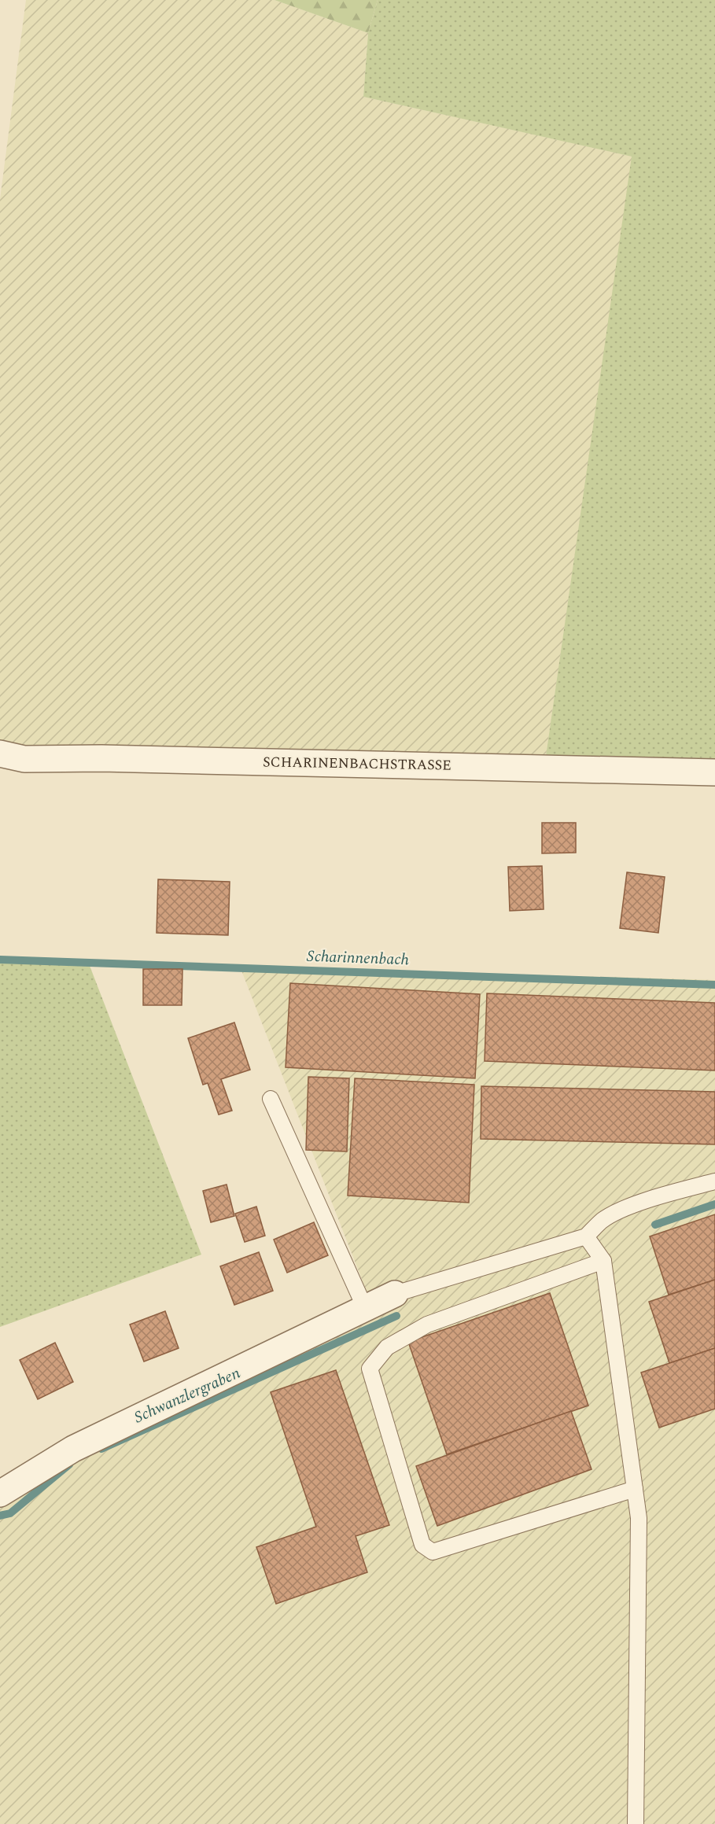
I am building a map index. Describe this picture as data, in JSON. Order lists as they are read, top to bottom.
{
  "streets": {
    "street": ["SCHARINENBACHSTRASSE"]
  },
  "water": ["Scharinnenbach", "Schwanzlergraben"]
}
